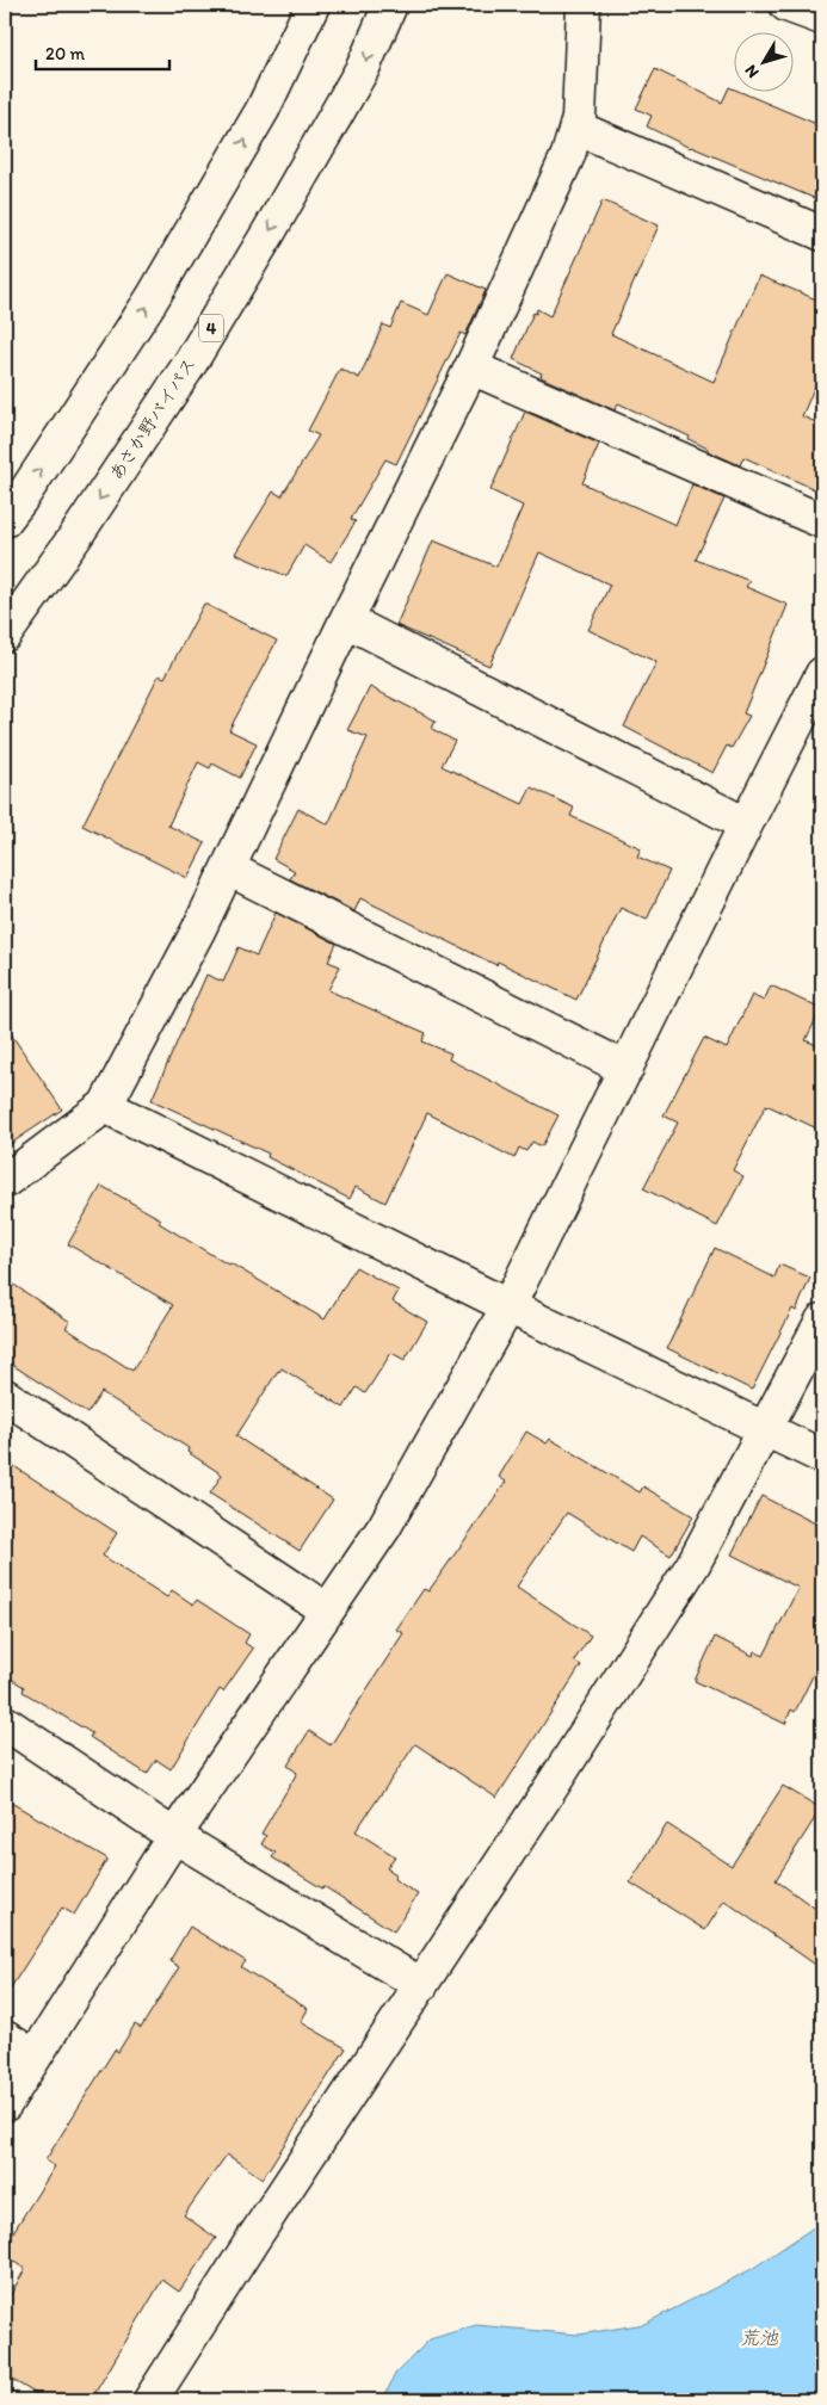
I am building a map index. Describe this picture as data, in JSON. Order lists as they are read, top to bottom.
{
  "streets": {
    "main road": ["4", "あさか野バイパス"]
  },
  "water": ["荒池"],
  "scale_bar": "20 m",
  "north": "bottom left"
}
